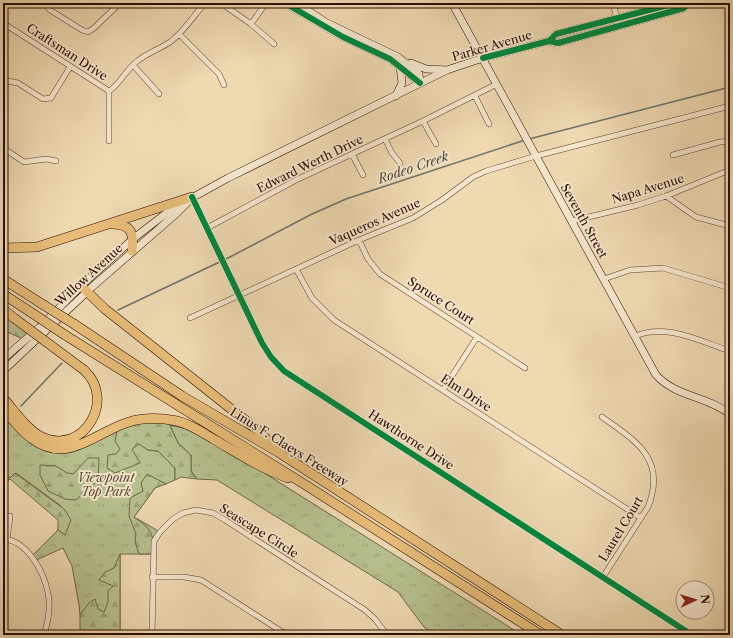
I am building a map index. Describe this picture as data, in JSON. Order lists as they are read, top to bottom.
{
  "streets": {
    "highway": ["Linus F. Claeys Freeway"],
    "main road": ["Parker Avenue", "Seventh Street", "Willow Avenue"],
    "street": [
      "Craftsman Drive",
      "Edward Werth Drive",
      "Napa Avenue",
      "Vaqueros Avenue",
      "Spruce Court",
      "Elm Drive",
      "Hawthorne Drive",
      "Laurel Court",
      "Seascape Circle"
    ]
  },
  "crossings": [
    ["Parker Avenue", "Seventh Street"],
    ["Parker Avenue", "Willow Avenue"],
    ["Edward Werth Drive", "Seventh Street"],
    ["Edward Werth Drive", "Hawthorne Drive"],
    ["Napa Avenue", "Seventh Street"],
    ["Seventh Street", "Vaqueros Avenue"],
    ["Vaqueros Avenue", "Spruce Court"],
    ["Vaqueros Avenue", "Elm Drive"],
    ["Vaqueros Avenue", "Hawthorne Drive"],
    ["Willow Avenue", "Hawthorne Drive"],
    ["Elm Drive", "Laurel Court"],
    ["Hawthorne Drive", "Laurel Court"]
  ],
  "water": ["Rodeo Creek"],
  "parks": ["Viewpoint Top Park"],
  "north": "right"
}
